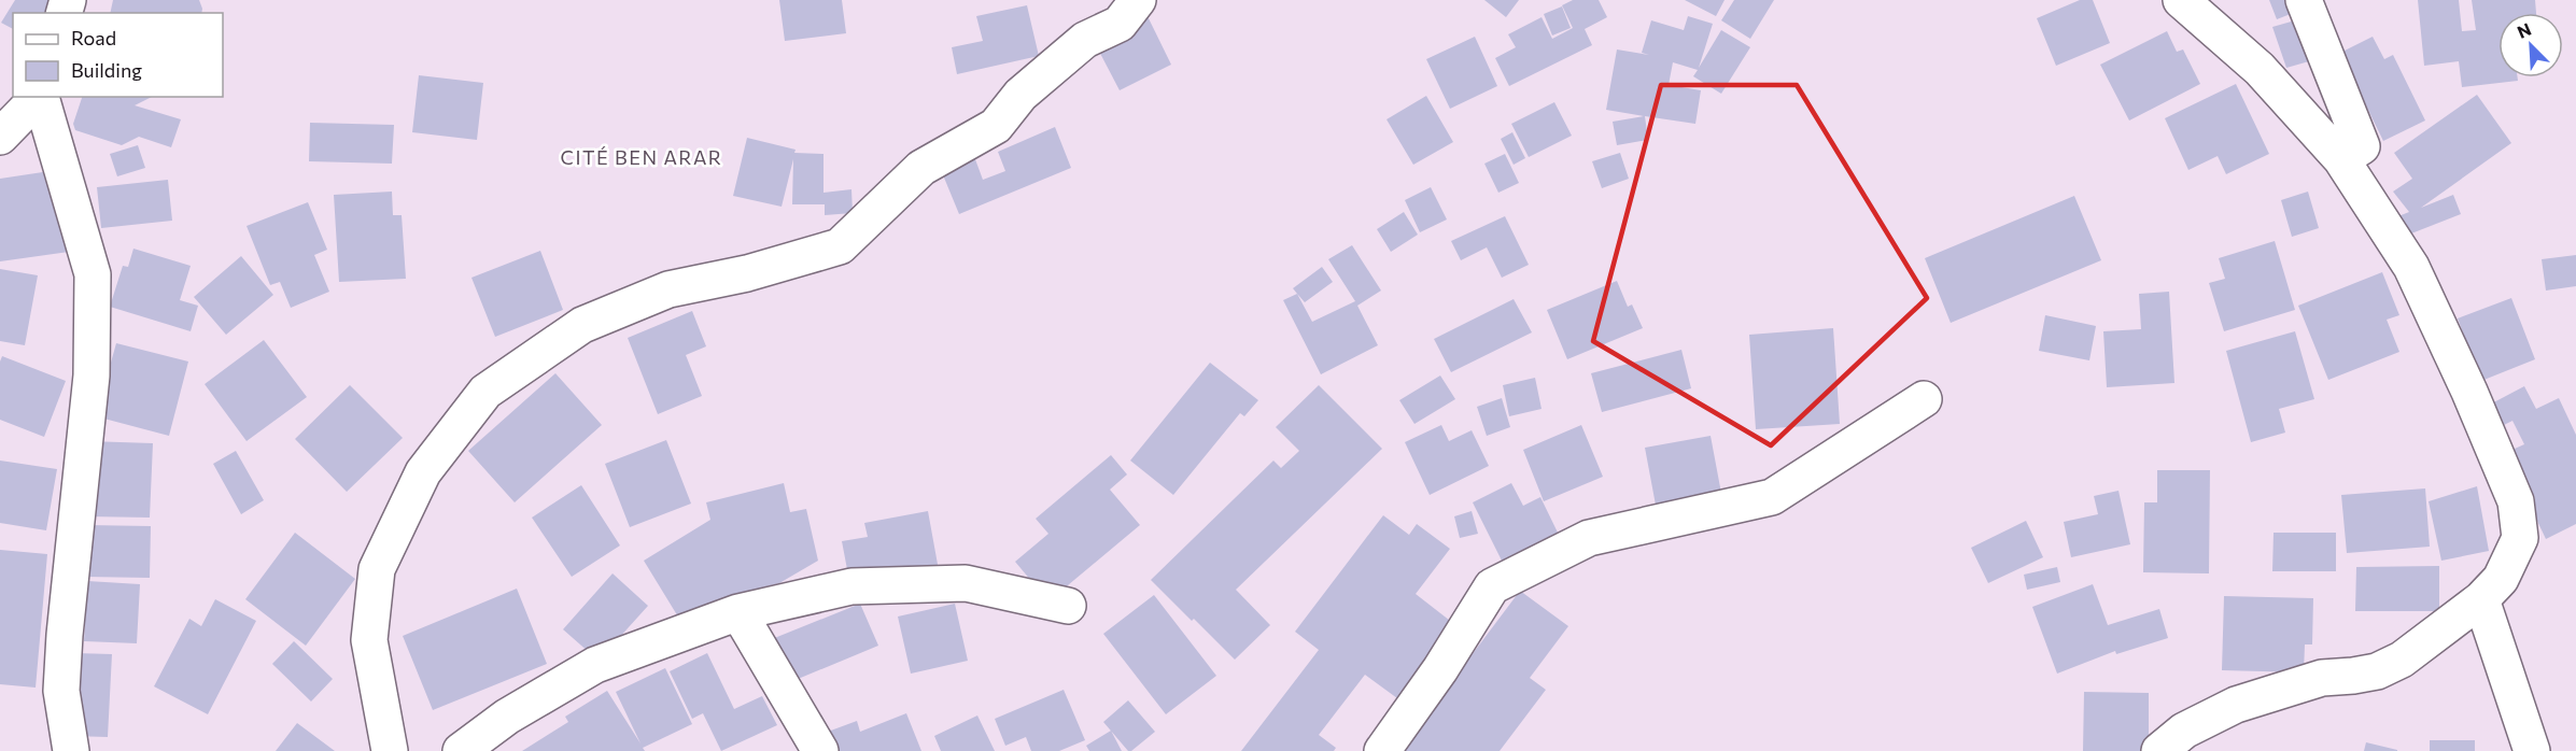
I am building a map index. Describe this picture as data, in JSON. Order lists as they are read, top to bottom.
{
  "districts": ["CITÉ BEN ARAR"],
  "legend": ["Road", "Building"],
  "north": "top left"
}
